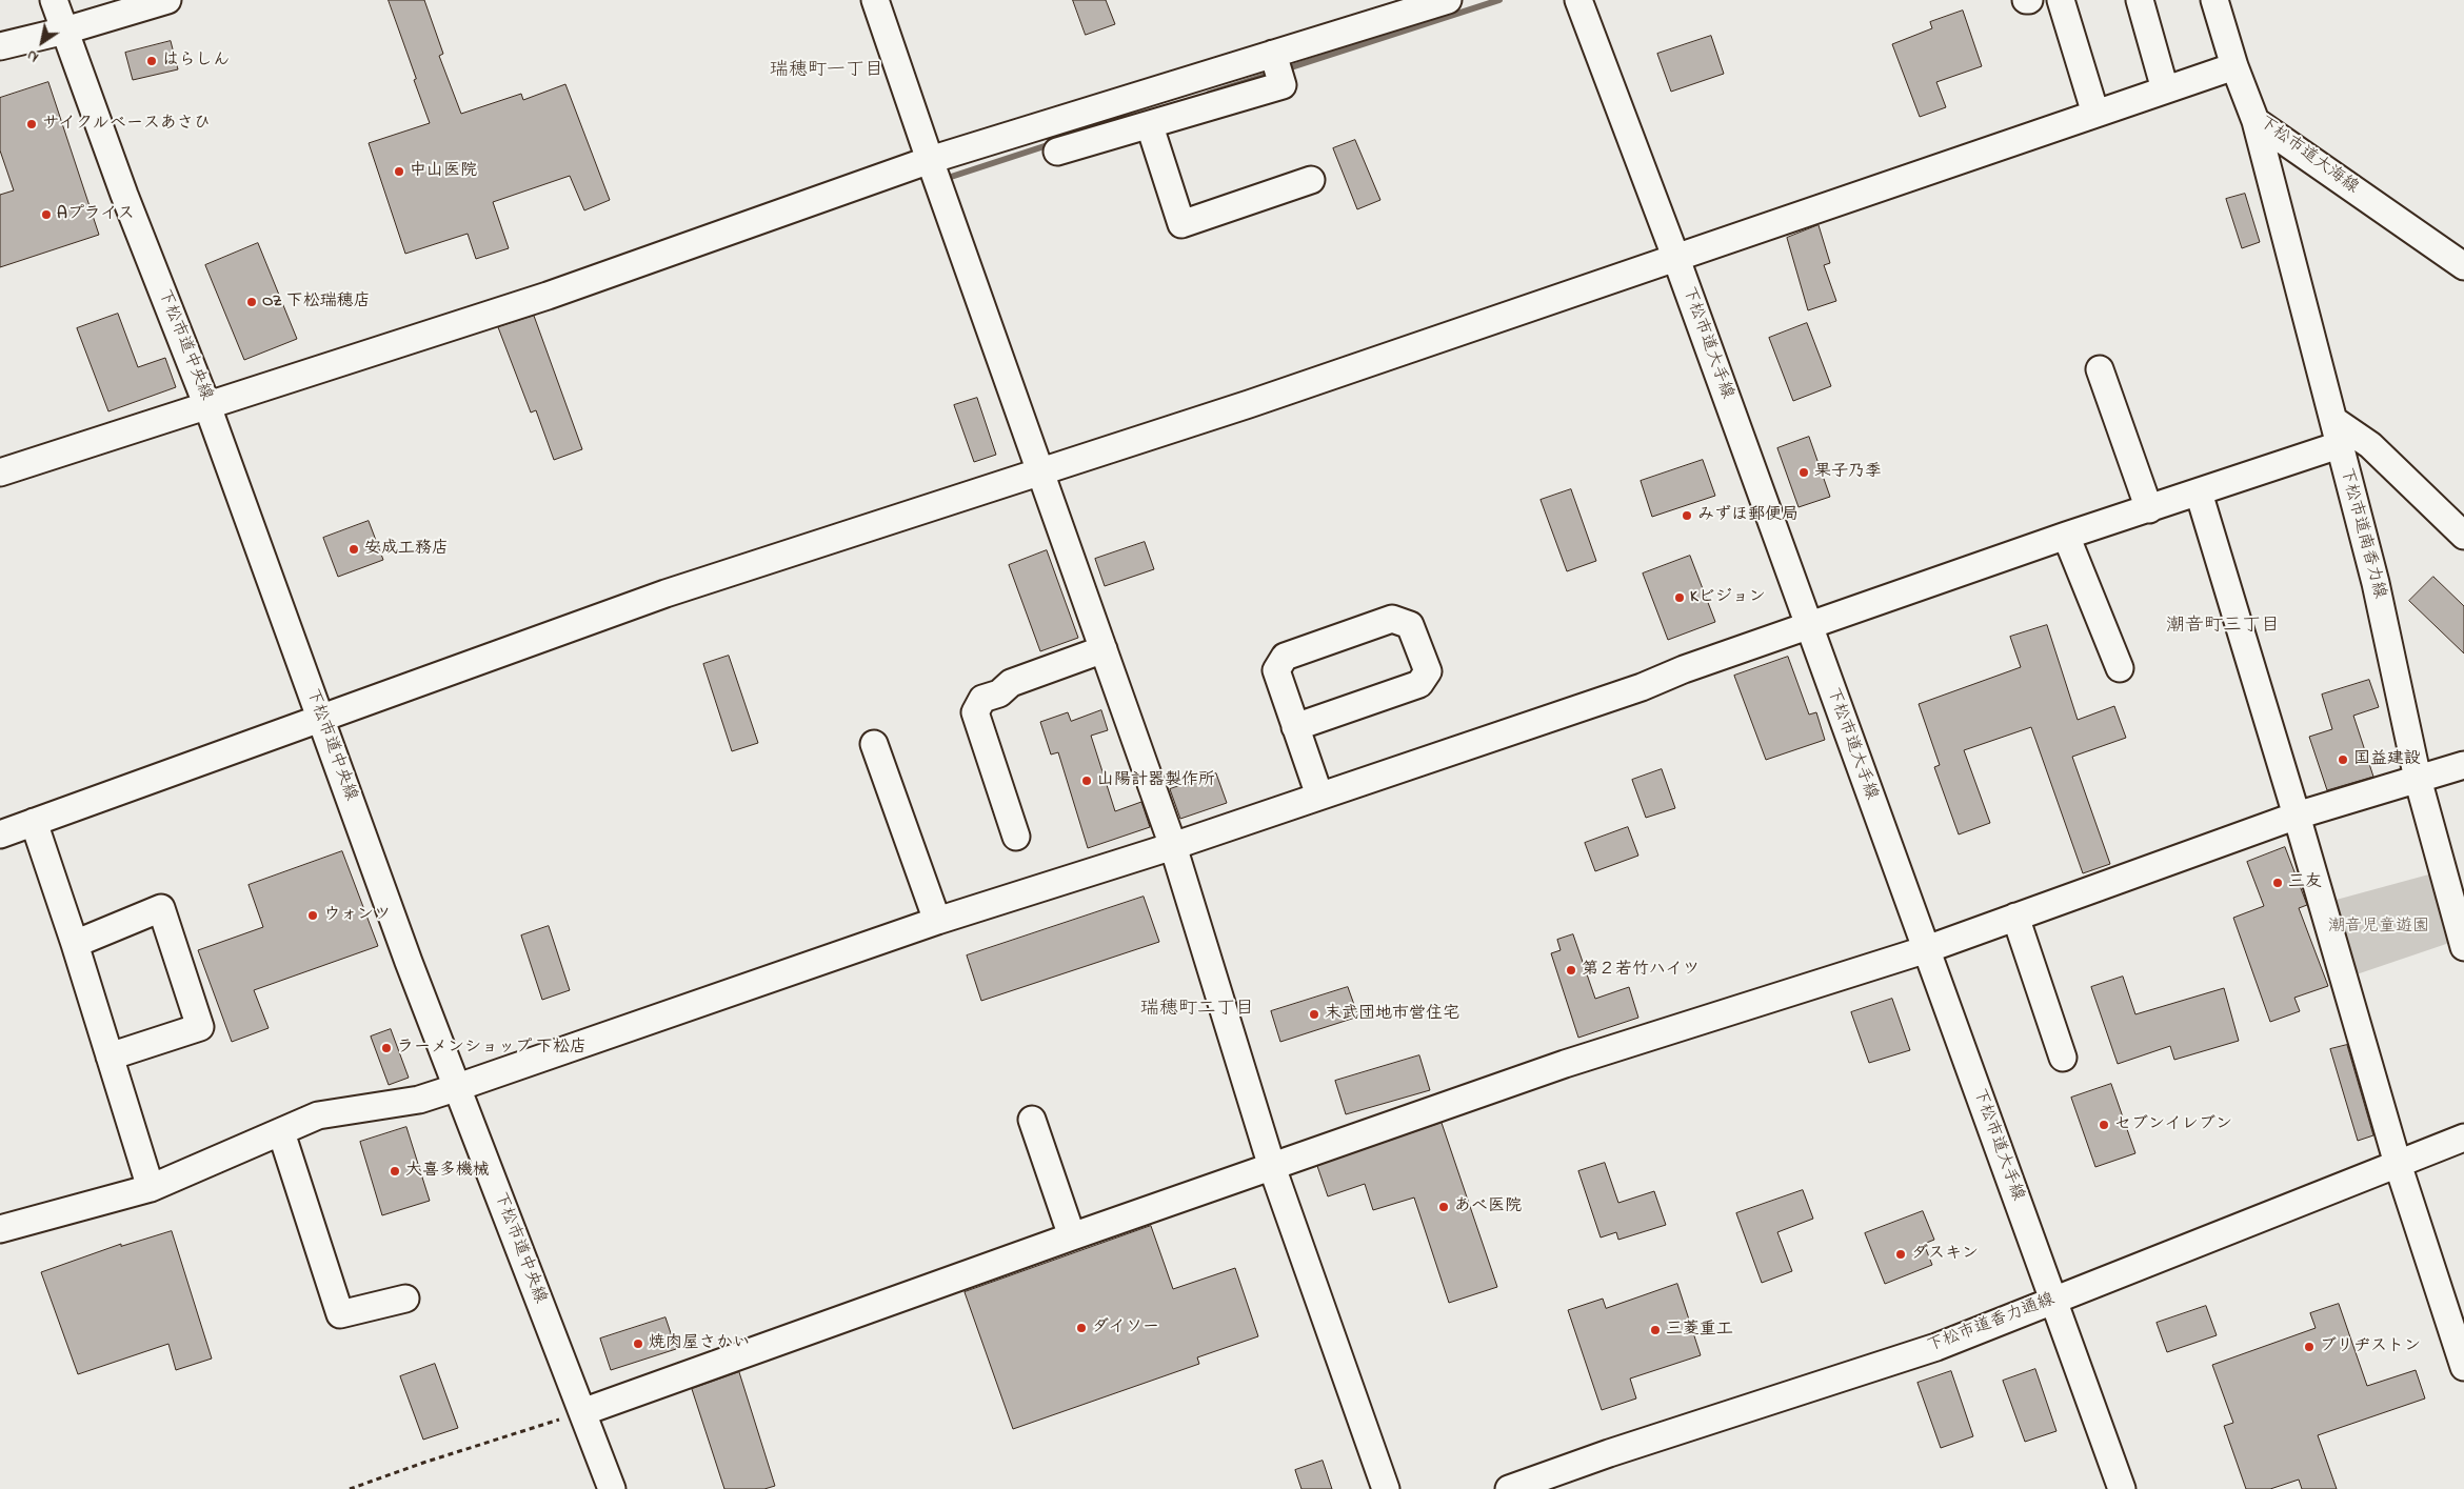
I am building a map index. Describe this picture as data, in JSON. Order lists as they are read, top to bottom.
{
  "streets": {
    "street": [
      "下松市道大海線",
      "下松市道大手線",
      "下松市道中央線",
      "下松市道南香力線",
      "下松市道香力通線"
    ]
  },
  "crossings": [
    ["下松市道大海線", "下松市道南香力線"],
    ["下松市道大手線", "下松市道香力通線"]
  ],
  "districts": ["瑞穂町一丁目", "潮音町三丁目", "瑞穂町二丁目"],
  "parks": ["潮音児童遊園"],
  "places": [
    "はらしん",
    "サイクルベースあさひ",
    "中山医院",
    "Aプライス",
    "OZ 下松瑞穂店",
    "果子乃季",
    "みずほ郵便局",
    "安成工務店",
    "Kビジョン",
    "国益建設",
    "山陽計器製作所",
    "三友",
    "ウォンツ",
    "第２若竹ハイツ",
    "末武団地市営住宅",
    "ラーメンショップ 下松店",
    "セブンイレブン",
    "大喜多機械",
    "あべ医院",
    "ダスキン",
    "ダイソー",
    "三菱重工",
    "焼肉屋さかい",
    "ブリヂストン"
  ],
  "north": "bottom left"
}
